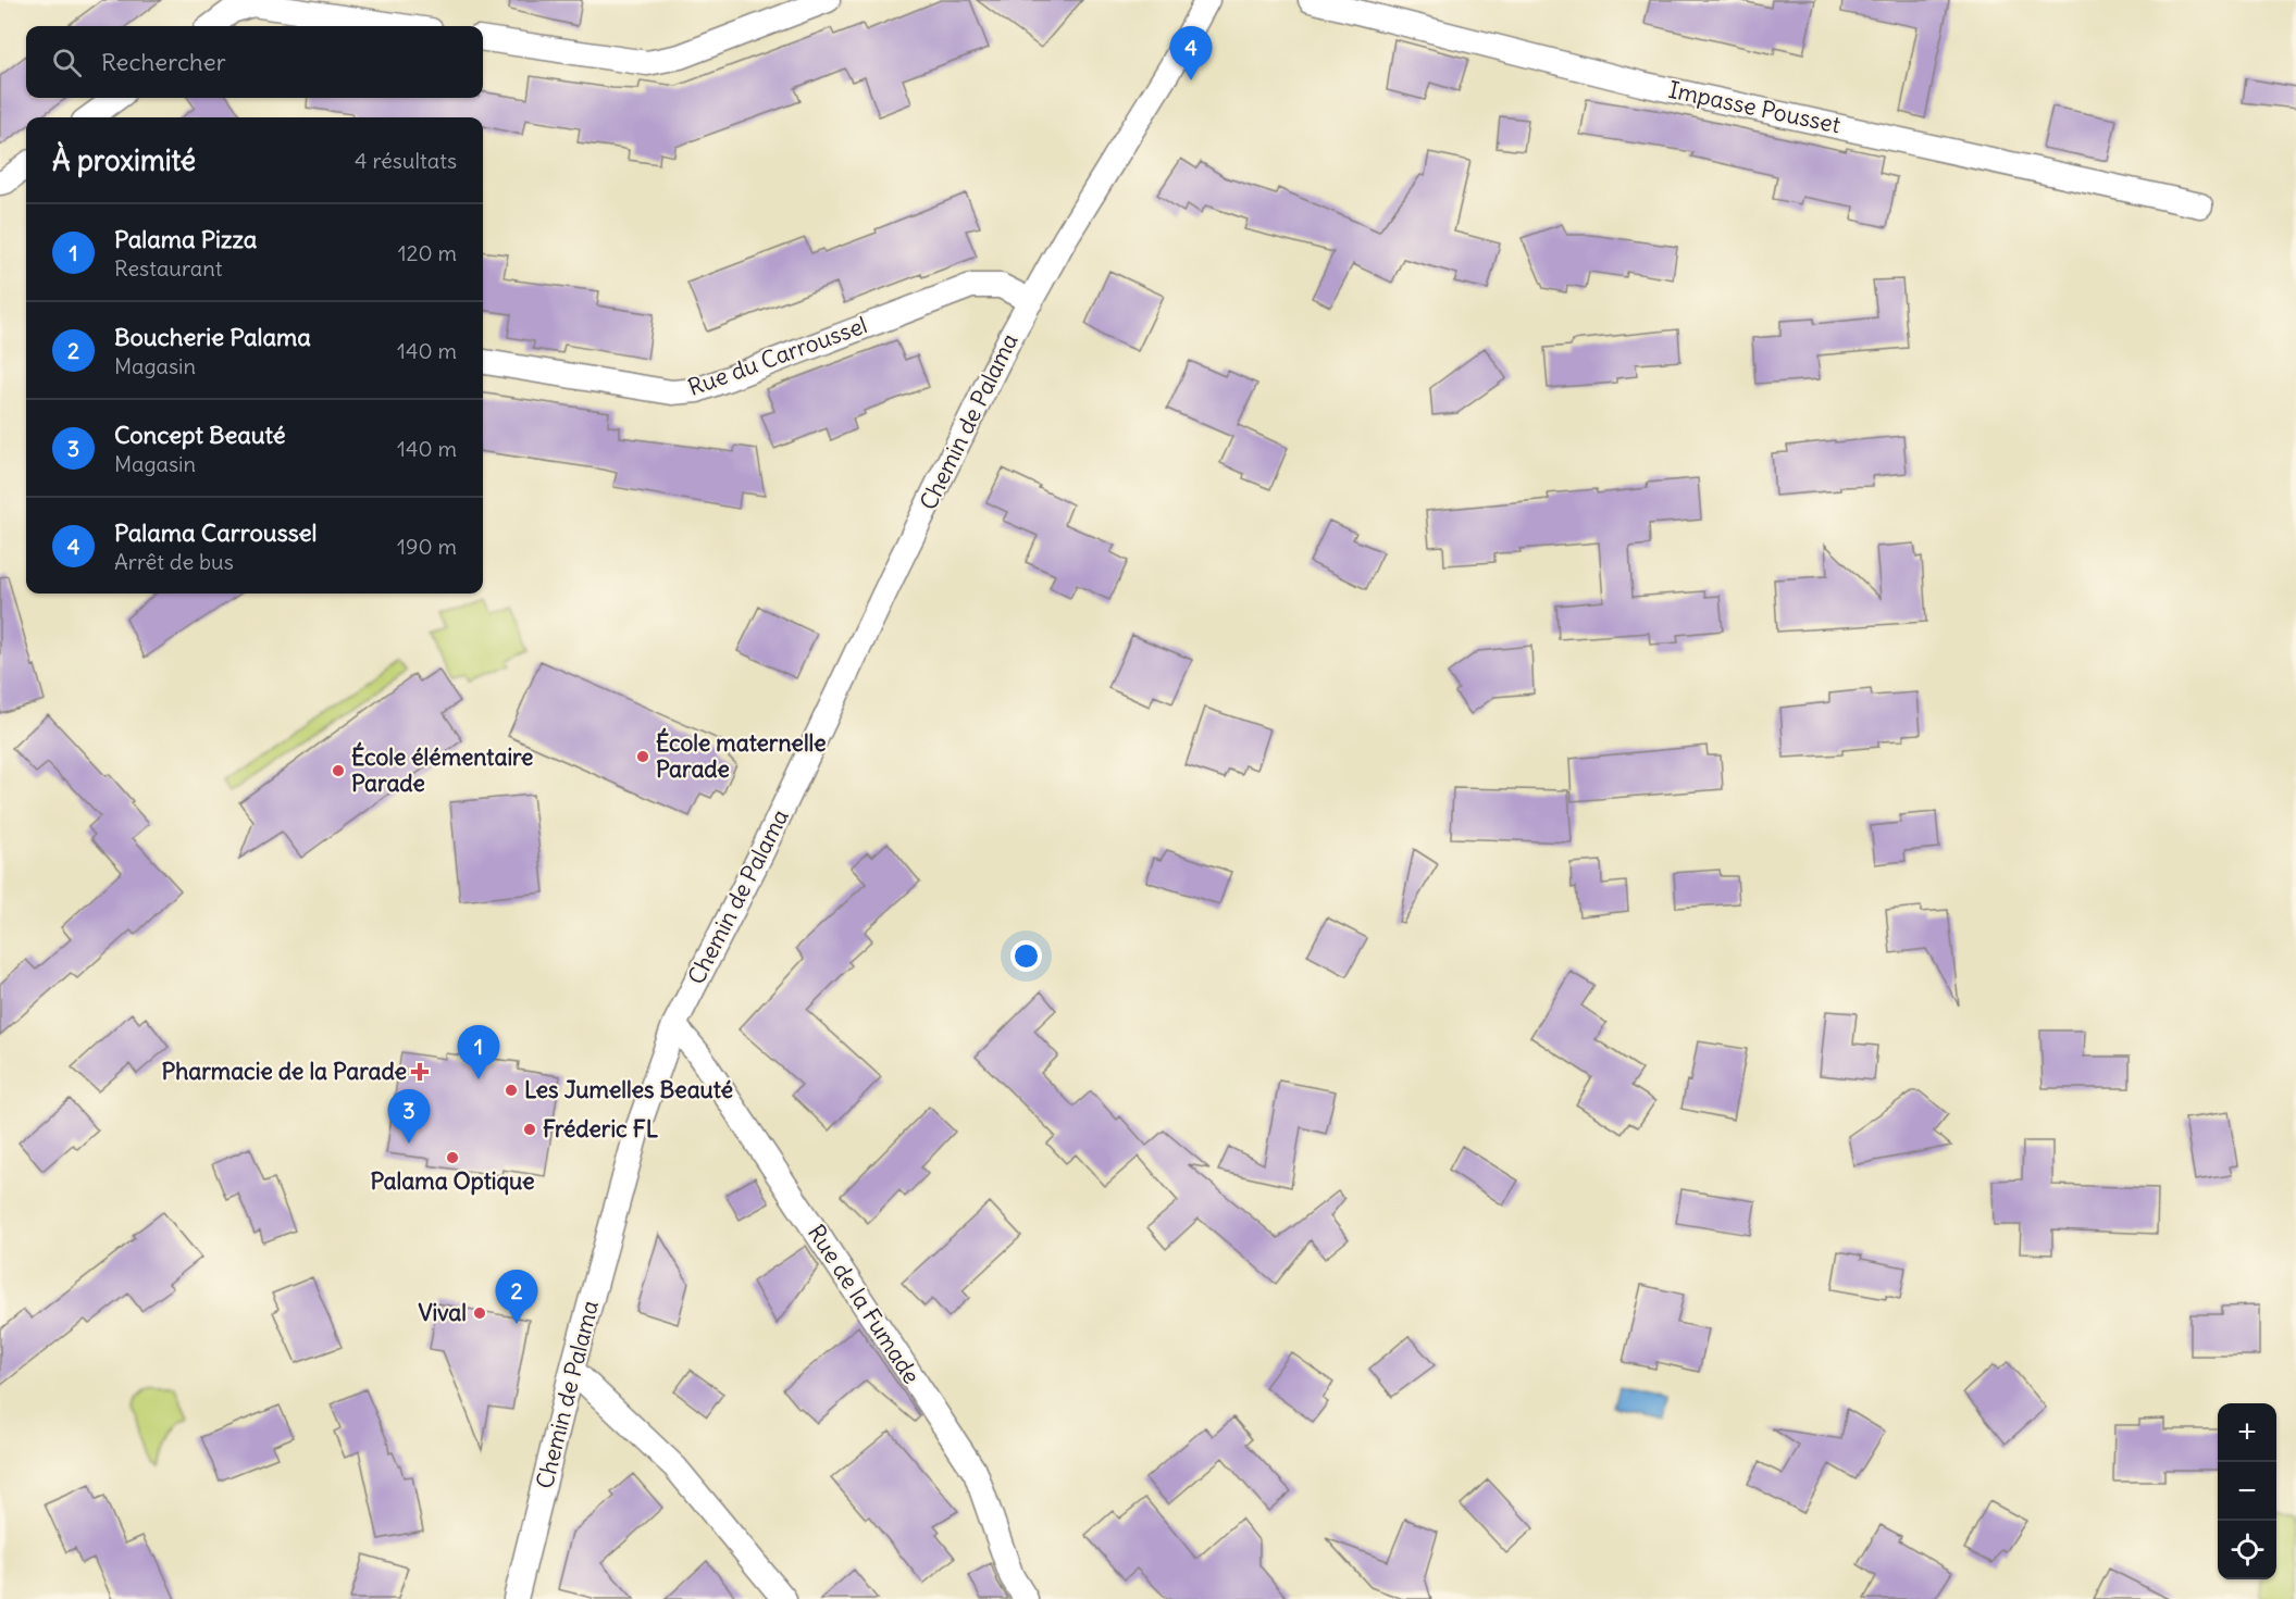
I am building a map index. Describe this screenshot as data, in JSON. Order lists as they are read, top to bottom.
{
  "streets": {
    "street": [
      "Impasse Pousset",
      "Rue du Carroussel",
      "Chemin de Palama",
      "Rue de la Fumade"
    ]
  },
  "crossings": [
    ["Rue du Carroussel", "Chemin de Palama"],
    ["Chemin de Palama", "Rue de la Fumade"]
  ],
  "places": {
    "other": [
      "École maternelle Parade",
      "École élémentaire Parade",
      "Les Jumelles Beauté",
      "Fréderic FL",
      "Palama Optique",
      "Vival"
    ],
    "health": ["Pharmacie de la Parade"]
  },
  "page": {
    "pins": [
      "4",
      "1",
      "3",
      "2"
    ],
    "search": "Rechercher",
    "heading": ["À proximité", "4 résultats"],
    "list": [
      {
        "mark": "1",
        "name": "Palama Pizza",
        "note": "Restaurant",
        "value": "120 m"
      },
      {
        "mark": "2",
        "name": "Boucherie Palama",
        "note": "Magasin",
        "value": "140 m"
      },
      {
        "mark": "3",
        "name": "Concept Beauté",
        "note": "Magasin",
        "value": "140 m"
      },
      {
        "mark": "4",
        "name": "Palama Carroussel",
        "note": "Arrêt de bus",
        "value": "190 m"
      }
    ],
    "map_buttons": ["+", "−"]
  }
}
